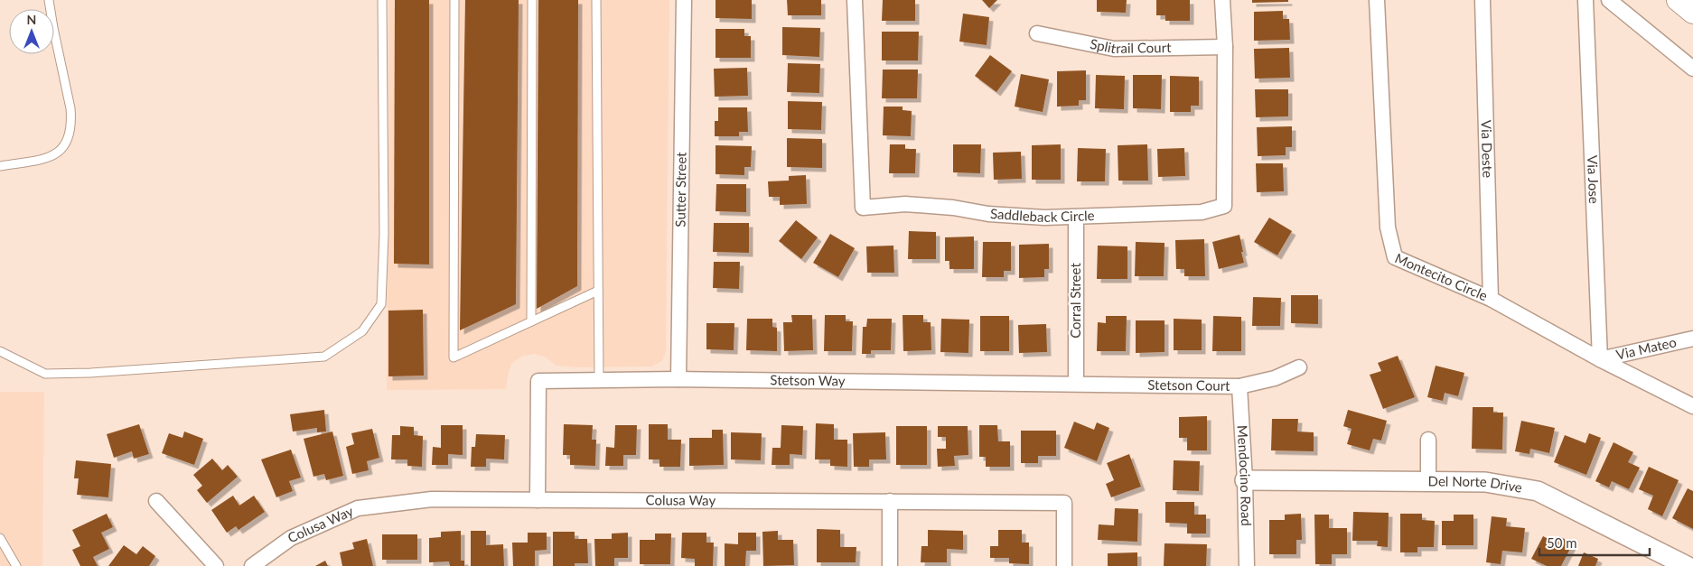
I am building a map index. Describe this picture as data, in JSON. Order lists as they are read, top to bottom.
{
  "streets": {
    "street": [
      "Splitrail Court",
      "Via Deste",
      "Via Jose",
      "Sutter Street",
      "Saddleback Circle",
      "Montecito Circle",
      "Corral Street",
      "Via Mateo",
      "Stetson Way",
      "Stetson Court",
      "Mendocino Road",
      "Del Norte Drive",
      "Colusa Way"
    ]
  },
  "crossings": [
    ["Splitrail Court", "Saddleback Circle"],
    ["Via Deste", "Montecito Circle"],
    ["Via Jose", "Montecito Circle"],
    ["Via Jose", "Via Mateo"],
    ["Sutter Street", "Stetson Way"],
    ["Saddleback Circle", "Corral Street"],
    ["Montecito Circle", "Via Mateo"],
    ["Corral Street", "Stetson Way"],
    ["Corral Street", "Stetson Court"],
    ["Stetson Way", "Stetson Court"],
    ["Stetson Way", "Colusa Way"],
    ["Stetson Court", "Mendocino Road"],
    ["Mendocino Road", "Del Norte Drive"]
  ],
  "scale_bar": "50 m",
  "north": "top"
}
